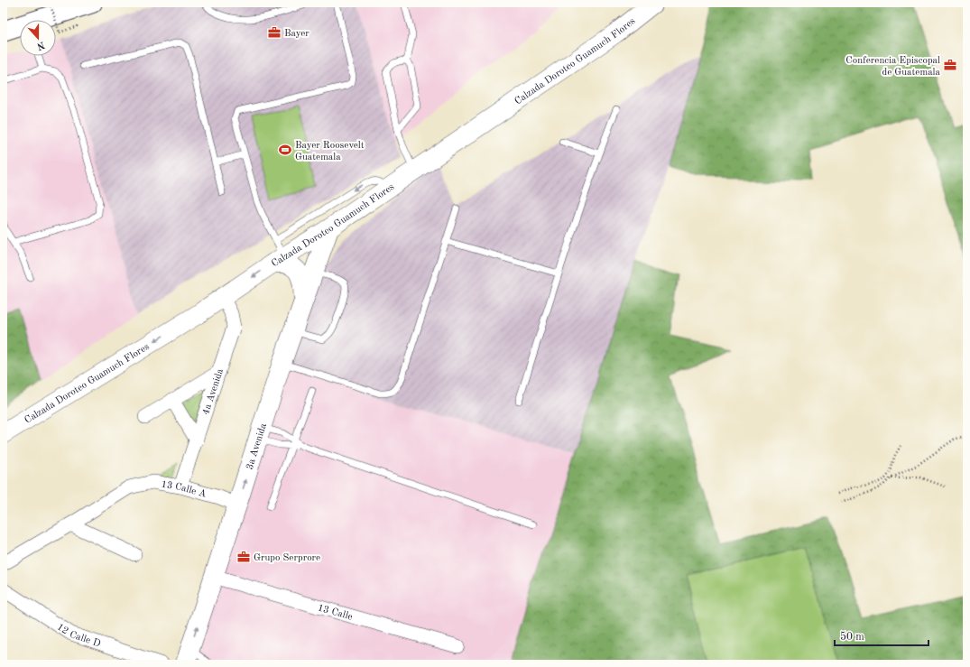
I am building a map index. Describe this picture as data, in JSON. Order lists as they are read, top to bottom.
{
  "streets": {
    "main road": ["Calzada Doroteo Guamuch Flores", "3a Avenida"],
    "street": [
      "4a Avenida",
      "13 Calle A",
      "13 Calle",
      "12 Calle D"
    ]
  },
  "crossings": [
    ["Calzada Doroteo Guamuch Flores", "4a Avenida"],
    ["Calzada Doroteo Guamuch Flores", "3a Avenida"],
    ["4a Avenida", "13 Calle A"],
    ["3a Avenida", "13 Calle A"],
    ["3a Avenida", "13 Calle"]
  ],
  "one_way": ["Calzada Doroteo Guamuch Flores", "3a Avenida"],
  "places": {
    "office": ["Bayer", "Conferencia Episcopal de Guatemala", "Grupo Serprore"],
    "sports": ["Bayer Roosevelt Guatemala"]
  },
  "scale_bar": "50 m",
  "north": "bottom"
}
